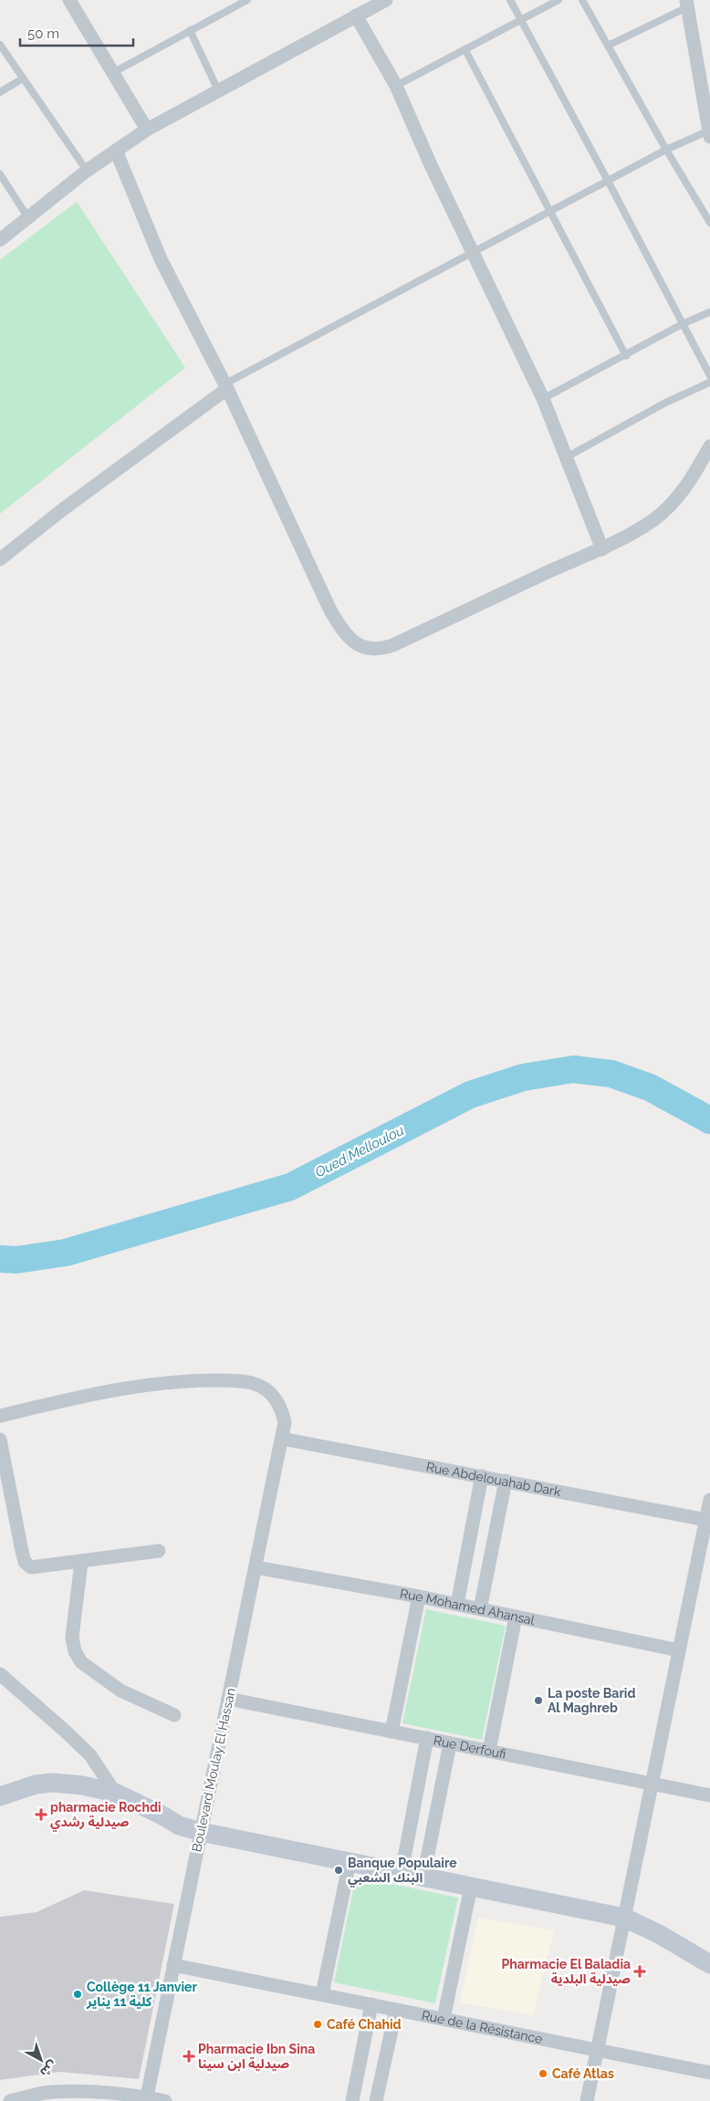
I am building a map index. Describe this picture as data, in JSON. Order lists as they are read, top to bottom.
{
  "streets": {
    "street": [
      "Rue Abdelouahab Dark",
      "Rue Mohamed Ahansal",
      "Rue Derfoufi",
      "Boulevard Moulay El Hassan",
      "Rue de la Résistance"
    ]
  },
  "crossings": [
    ["Rue Abdelouahab Dark", "Boulevard Moulay El Hassan"],
    ["Rue Mohamed Ahansal", "Boulevard Moulay El Hassan"],
    ["Rue Derfoufi", "Boulevard Moulay El Hassan"],
    ["Boulevard Moulay El Hassan", "Rue de la Résistance"]
  ],
  "water": ["Oued Melloulou"],
  "places": {
    "other": [
      "La poste Barid Al Maghreb",
      "Banque Populaire البنك الشعبي",
      "Collège 11 Janvier كلية 11 يناير",
      "Café Chahid",
      "Café Atlas"
    ],
    "health": ["pharmacie Rochdi صيدلية رشدي", "Pharmacie El Baladia صيدلية البلدية", "Pharmacie Ibn Sina صيدلية ابن سينا"]
  },
  "scale_bar": "50 m",
  "north": "bottom right"
}
